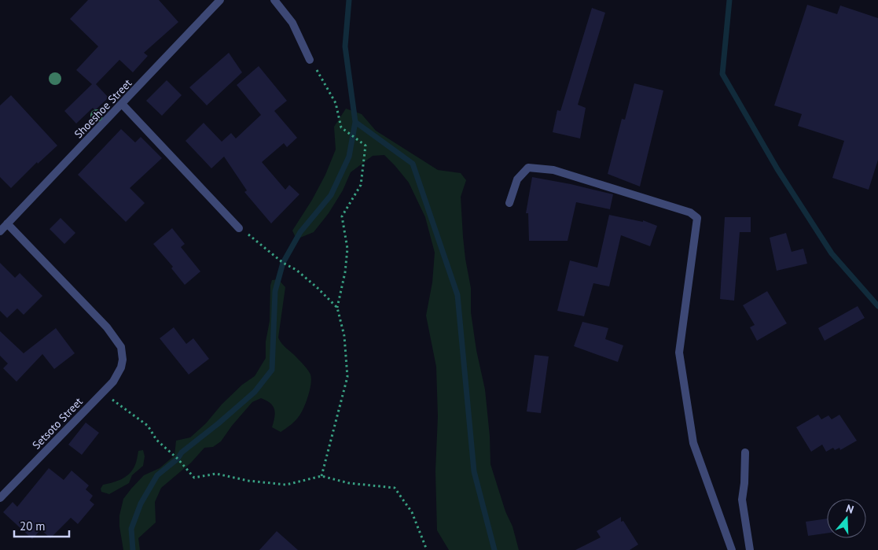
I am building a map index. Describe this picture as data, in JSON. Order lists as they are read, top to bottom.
{
  "streets": {
    "street": ["Shoeshoe Street", "Setsoto Street"]
  },
  "crossings": [
    ["Shoeshoe Street", "Setsoto Street"]
  ],
  "scale_bar": "20 m",
  "north": "top"
}
